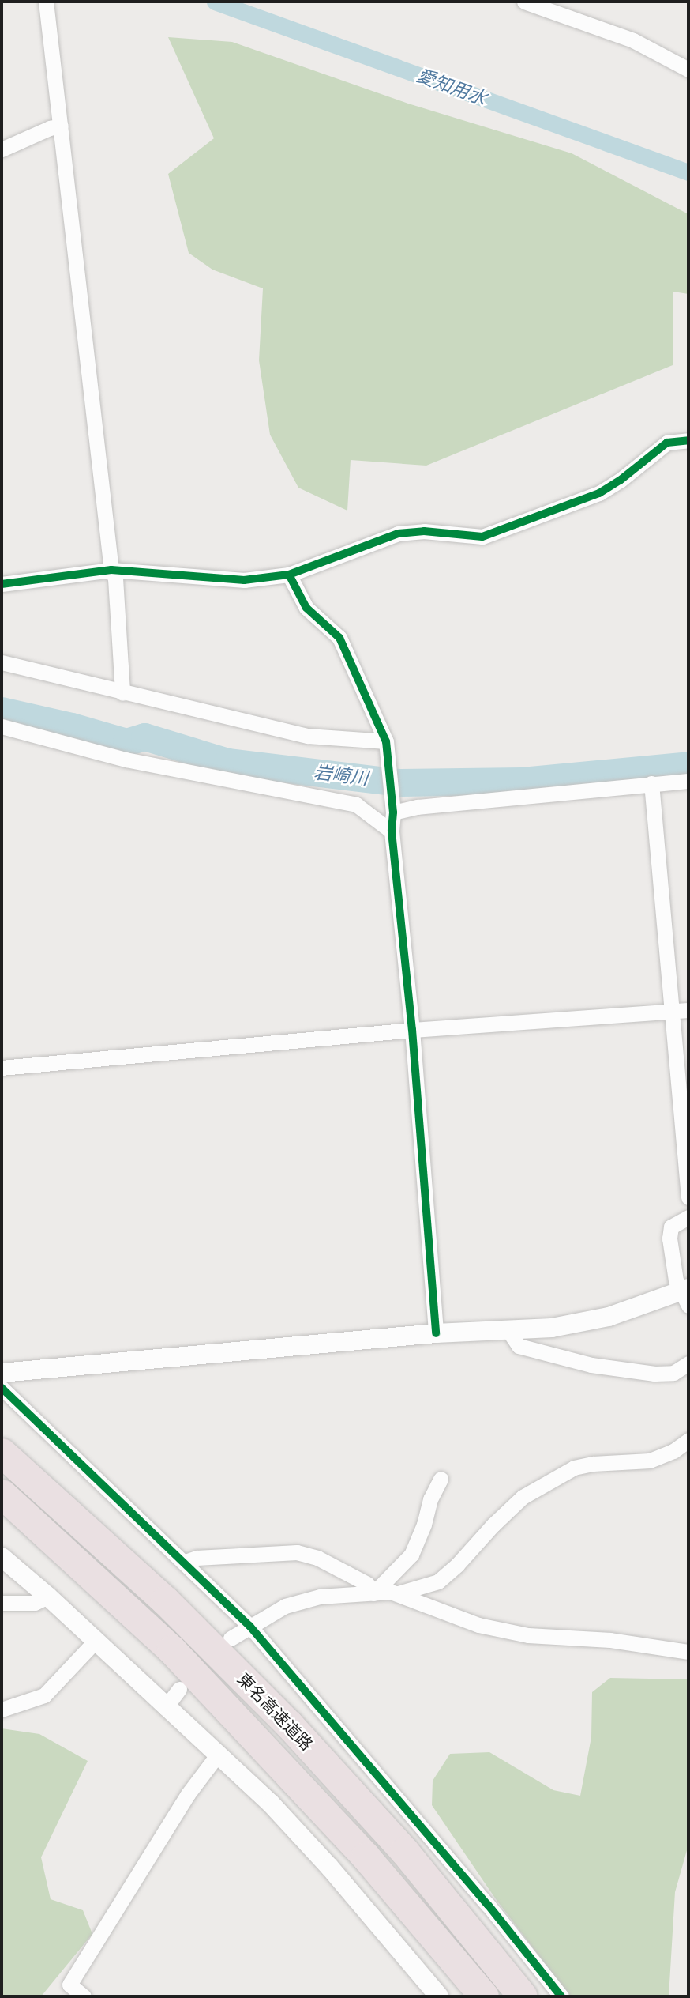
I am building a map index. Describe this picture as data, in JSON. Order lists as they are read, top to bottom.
{
  "streets": {
    "highway": ["東名高速道路"]
  },
  "water": ["愛知用水", "岩崎川"]
}
